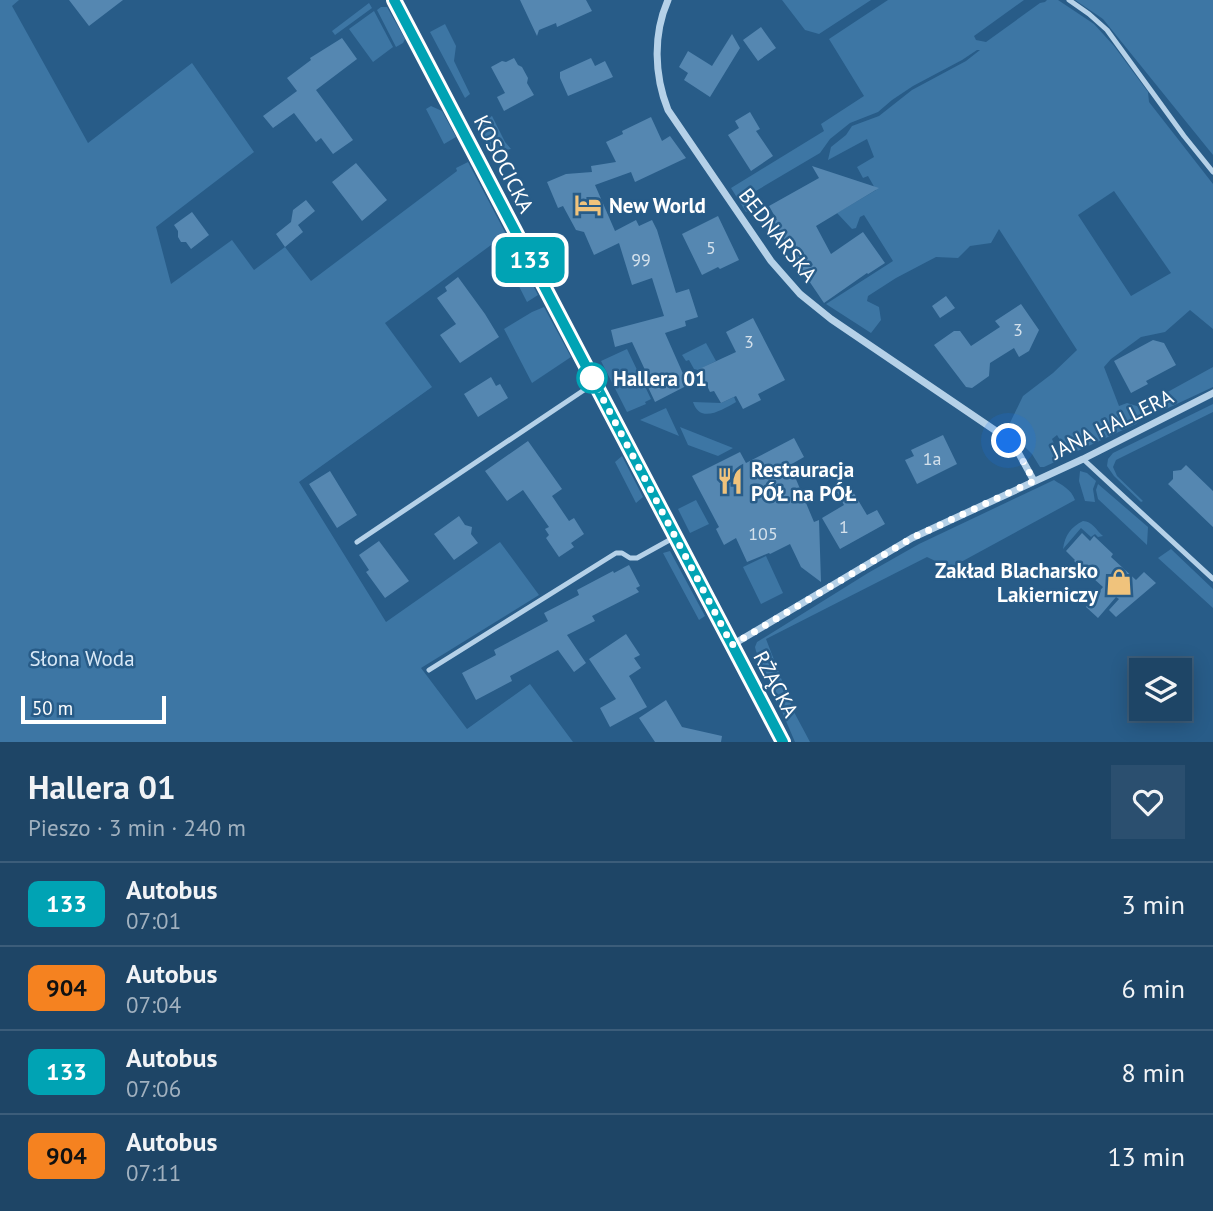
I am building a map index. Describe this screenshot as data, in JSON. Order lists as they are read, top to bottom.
{
  "streets": {
    "street": [
      "KOSOCICKA",
      "BEDNARSKA",
      "JANA HALLERA",
      "RŻĄCKA"
    ]
  },
  "crossings": [
    ["KOSOCICKA", "JANA HALLERA"],
    ["KOSOCICKA", "RŻĄCKA"],
    ["BEDNARSKA", "JANA HALLERA"],
    ["JANA HALLERA", "RŻĄCKA"]
  ],
  "parks": ["Słona Woda"],
  "places": {
    "hotel": ["New World"],
    "other": ["Hallera 01"],
    "restaurant": ["Restauracja PÓŁ na PÓŁ"],
    "shop": ["Zakład Blacharsko Lakierniczy"]
  },
  "lines": ["bus line 133"],
  "house_numbers": [
    "5",
    "99",
    "3",
    "3",
    "1a",
    "1",
    "105"
  ],
  "scale_bar": "50 m",
  "page": {
    "on_map": "133",
    "scale": "50 m",
    "heading": ["Hallera 01", "Pieszo · 3 min · 240 m"],
    "list": [
      {
        "mark": "133",
        "name": "Autobus",
        "note": "07:01",
        "value": "3 min"
      },
      {
        "mark": "904",
        "name": "Autobus",
        "note": "07:04",
        "value": "6 min"
      },
      {
        "mark": "133",
        "name": "Autobus",
        "note": "07:06",
        "value": "8 min"
      },
      {
        "mark": "904",
        "name": "Autobus",
        "note": "07:11",
        "value": "13 min"
      }
    ]
  }
}
